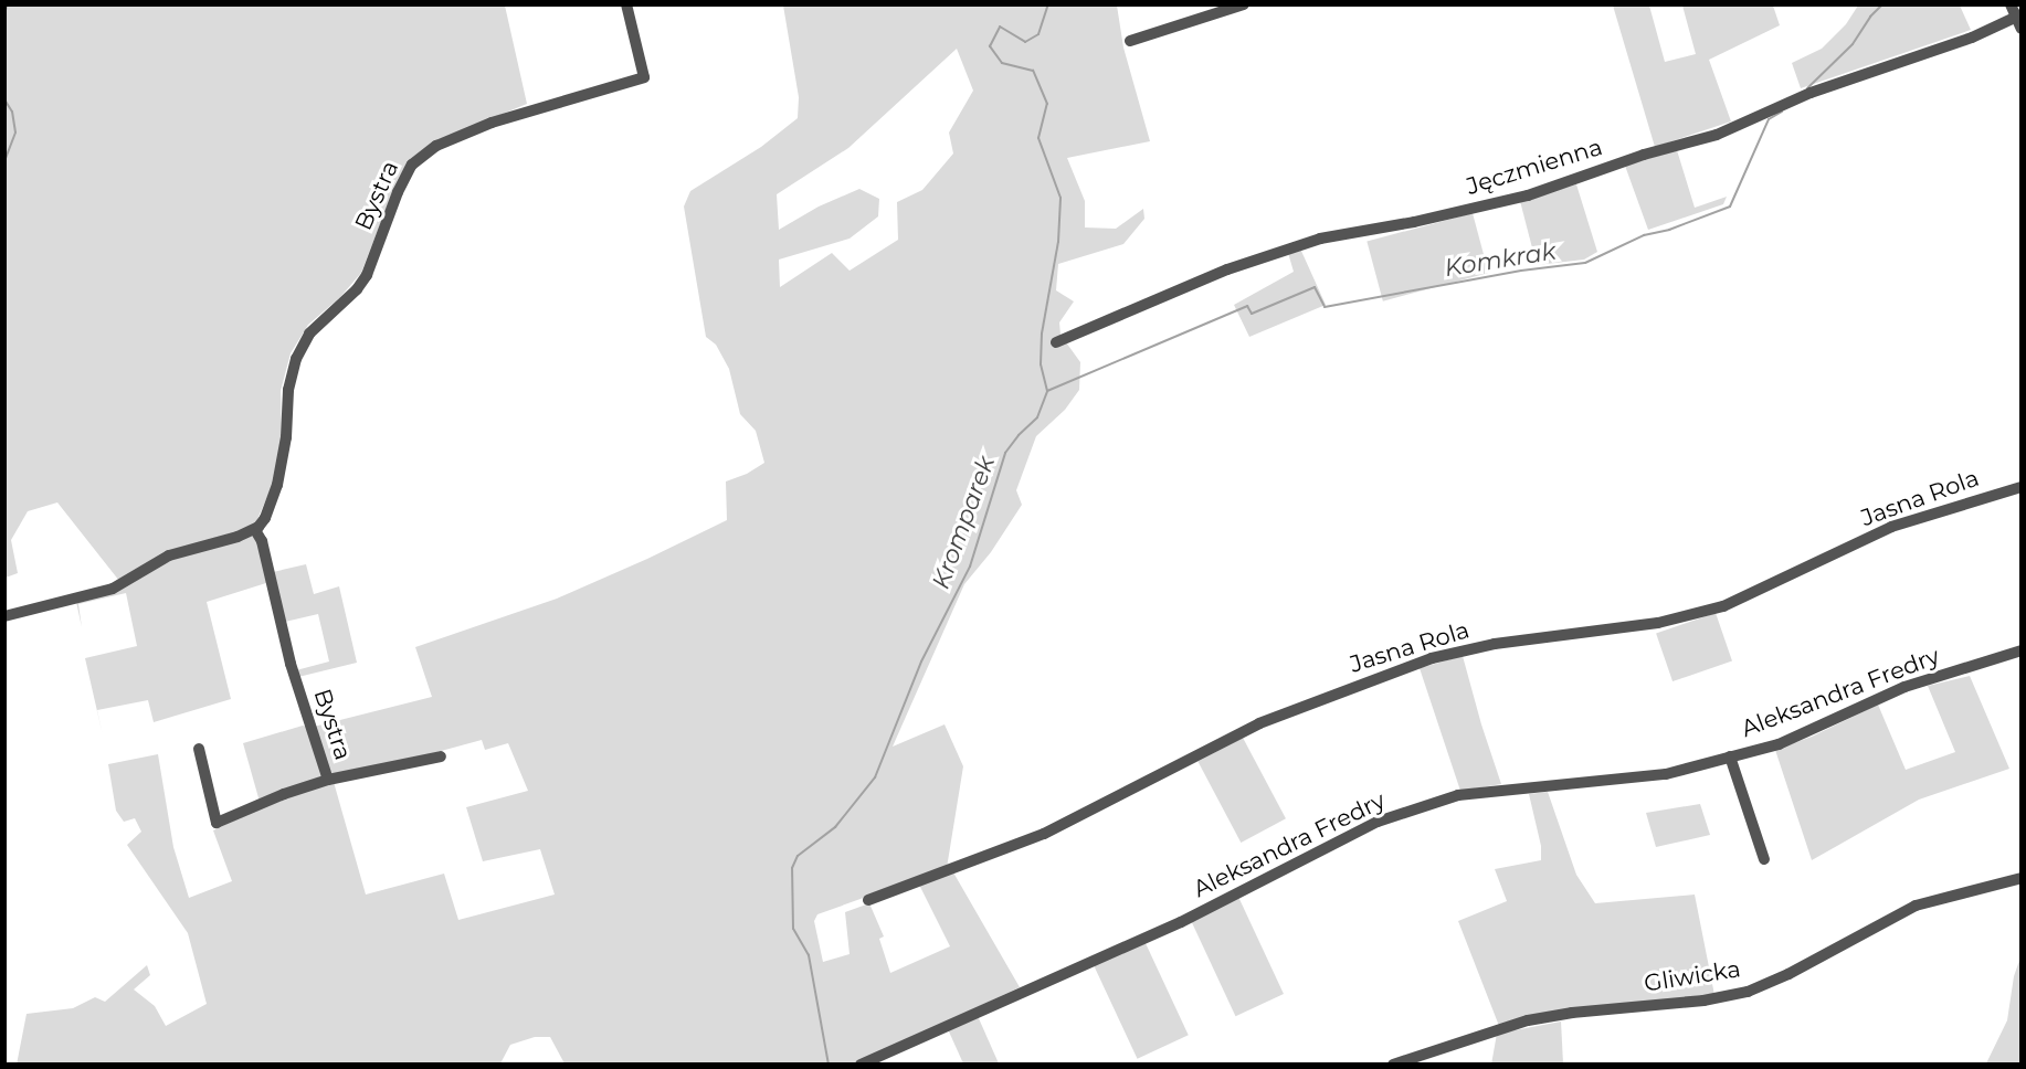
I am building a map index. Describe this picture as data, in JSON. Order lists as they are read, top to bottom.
{
  "streets": {
    "street": [
      "Jęczmienna",
      "Bystra",
      "Jasna Rola",
      "Aleksandra Fredry",
      "Gliwicka"
    ]
  },
  "water": ["Komkrak", "Kromparek"]
}
